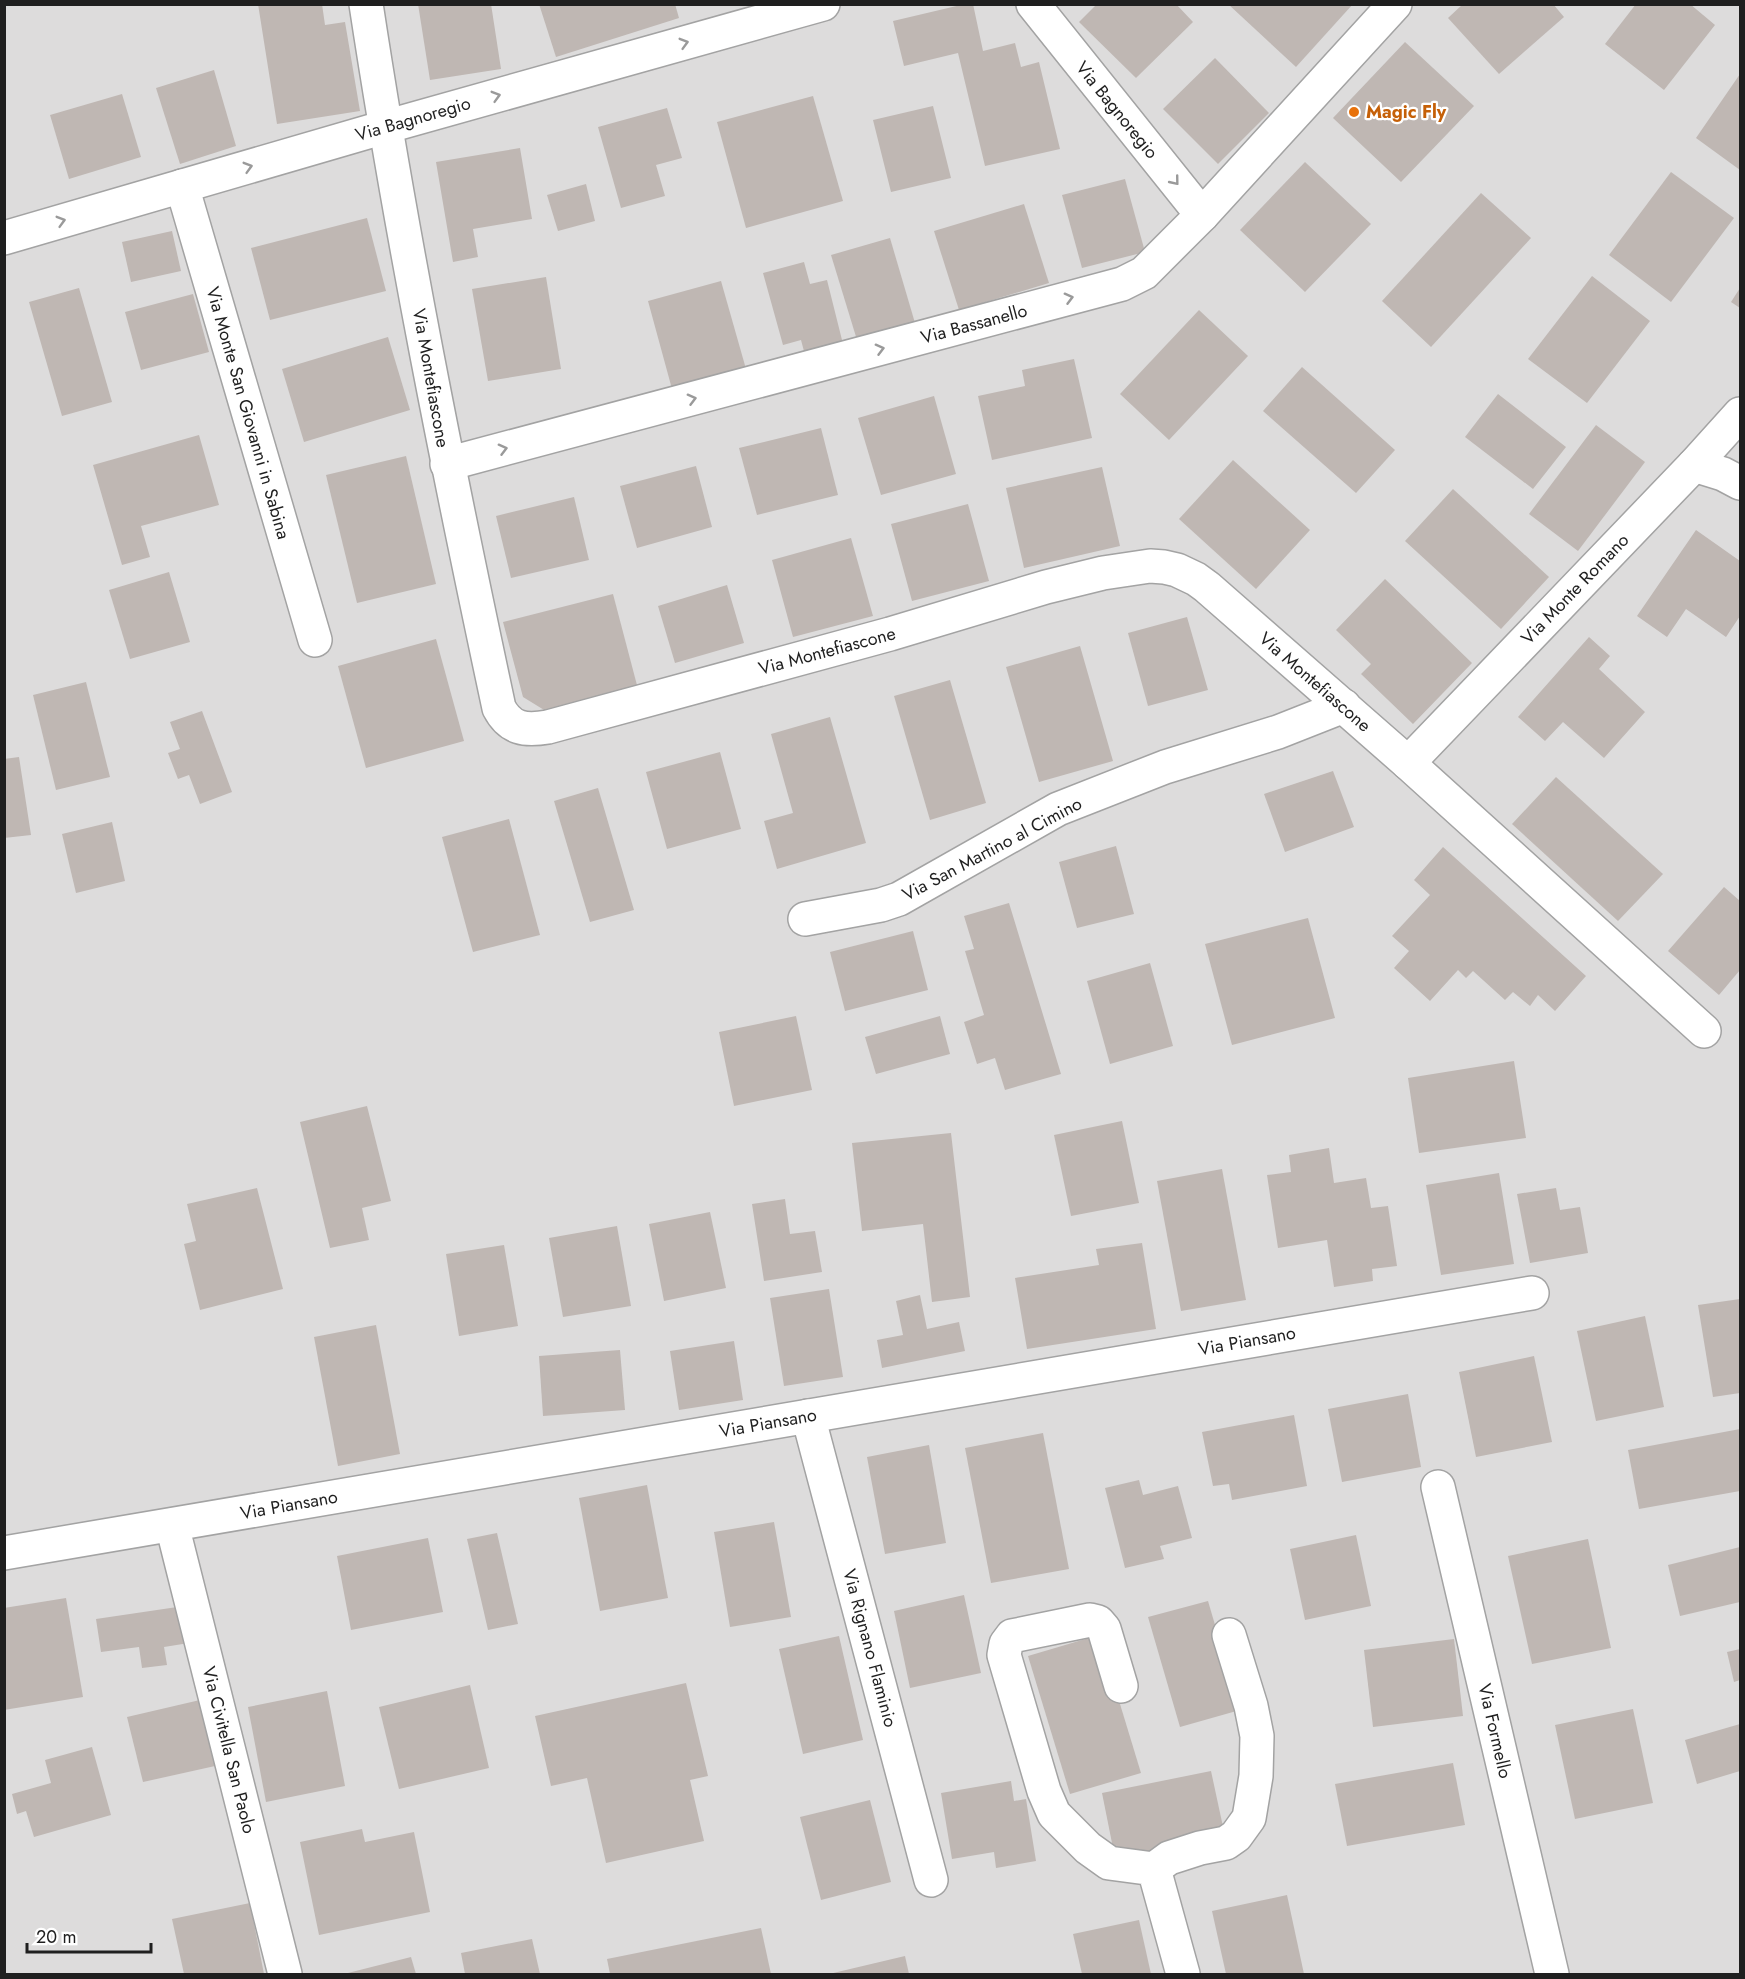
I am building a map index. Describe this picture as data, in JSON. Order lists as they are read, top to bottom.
{
  "streets": {
    "street": [
      "Via Bagnoregio",
      "Via Bassanello",
      "Via Montefiascone",
      "Via Monte San Giovanni in Sabina",
      "Via Monte Romano",
      "Via San Martino al Cimino",
      "Via Piansano",
      "Via Rignano Flaminio",
      "Via Formello",
      "Via Civitella San Paolo"
    ]
  },
  "crossings": [
    ["Via Bagnoregio", "Via Bassanello"],
    ["Via Bagnoregio", "Via Montefiascone"],
    ["Via Bagnoregio", "Via Monte San Giovanni in Sabina"],
    ["Via Bassanello", "Via Montefiascone"],
    ["Via Montefiascone", "Via Monte Romano"],
    ["Via Montefiascone", "Via San Martino al Cimino"],
    ["Via Piansano", "Via Rignano Flaminio"],
    ["Via Piansano", "Via Civitella San Paolo"]
  ],
  "one_way": ["Via Bagnoregio", "Via Bassanello"],
  "places": ["Magic Fly"],
  "scale_bar": "20 m"
}
